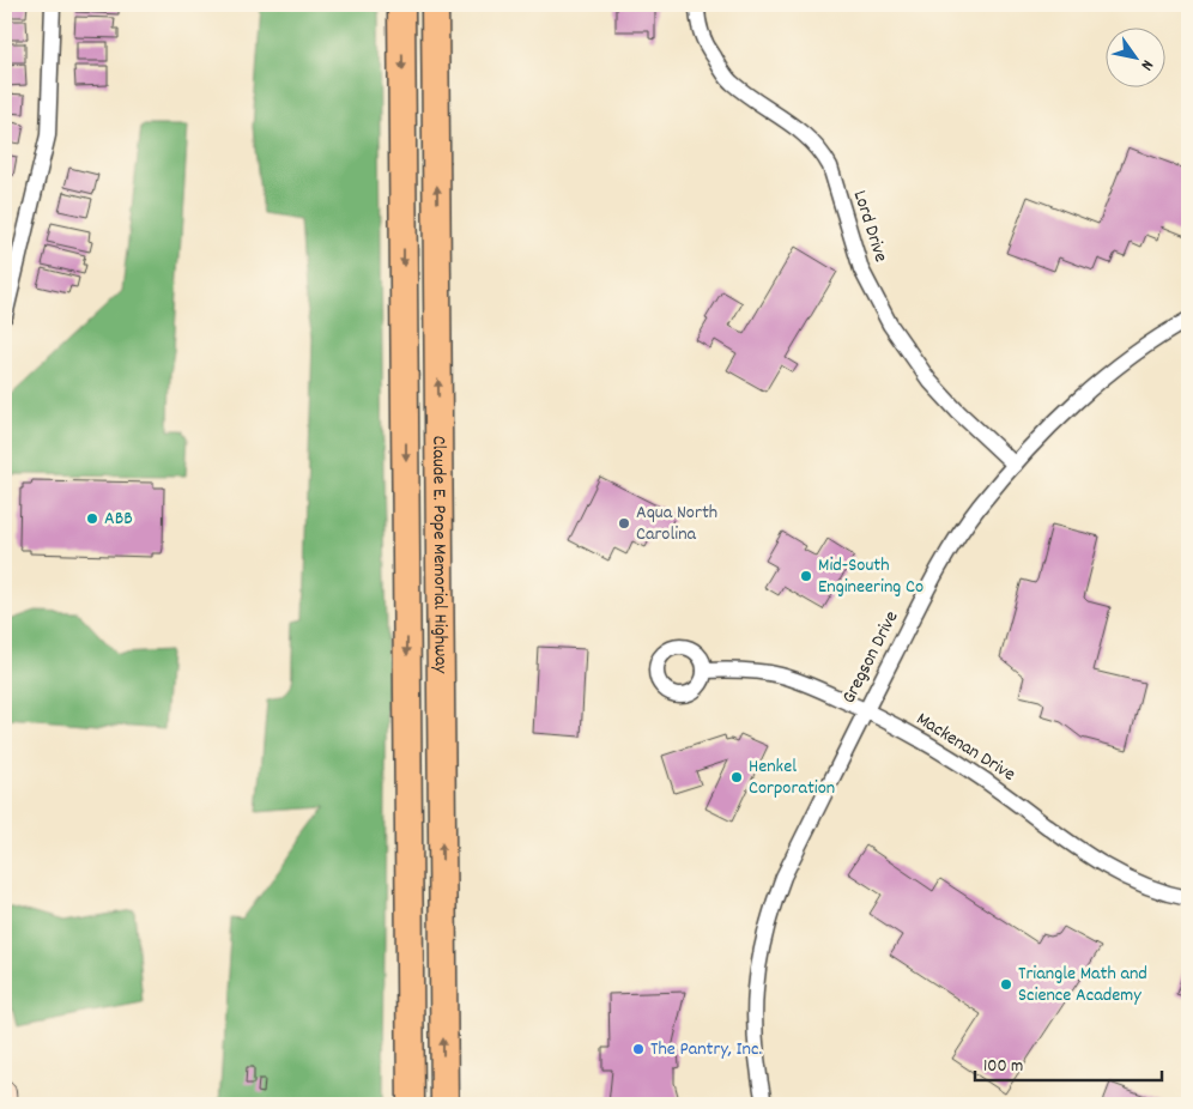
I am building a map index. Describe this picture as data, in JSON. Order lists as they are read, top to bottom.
{
  "streets": {
    "highway": ["Claude E. Pope Memorial Highway"],
    "street": ["Lord Drive", "Gregson Drive", "Mackenan Drive"]
  },
  "crossings": [
    ["Lord Drive", "Gregson Drive"],
    ["Gregson Drive", "Mackenan Drive"]
  ],
  "places": [
    "ABB",
    "Aqua North Carolina",
    "Mid-South Engineering Co",
    "Henkel Corporation",
    "Triangle Math and Science Academy",
    "The Pantry, Inc."
  ],
  "scale_bar": "100 m",
  "north": "bottom right"
}
